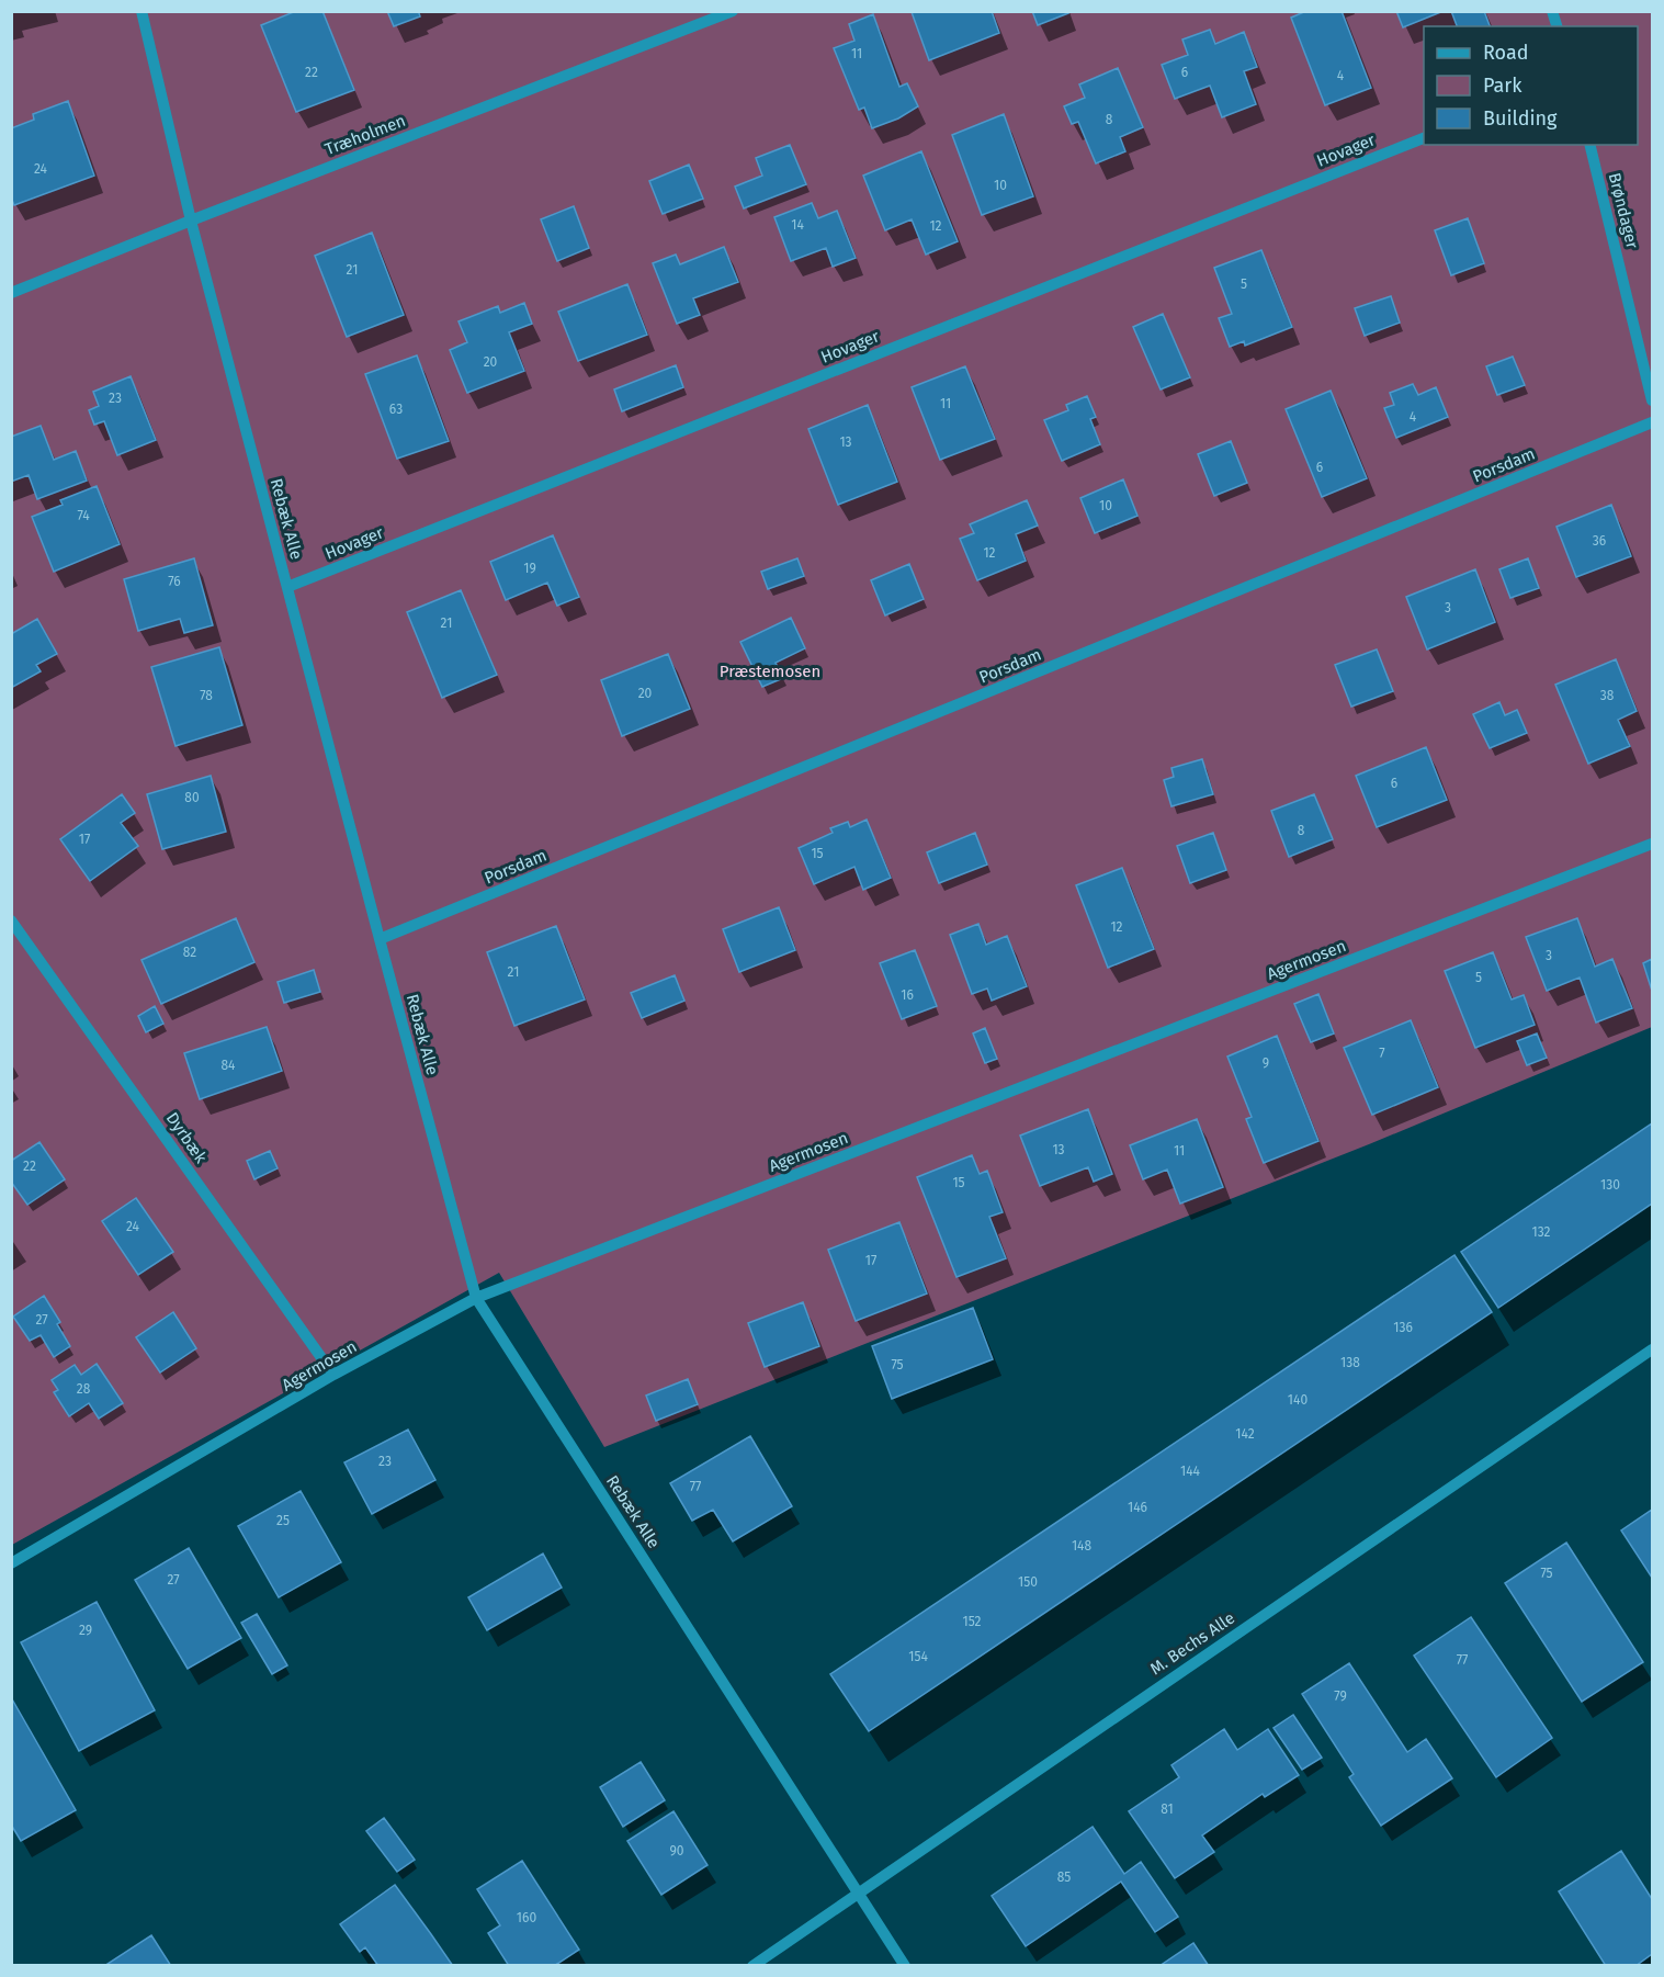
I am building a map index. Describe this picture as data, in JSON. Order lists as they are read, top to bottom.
{
  "streets": {
    "street": [
      "Træholmen",
      "Hovager",
      "Brøndager",
      "Porsdam",
      "Rebæk Alle",
      "Agermosen",
      "Dyrbæk",
      "M. Bechs Alle"
    ]
  },
  "crossings": [
    ["Træholmen", "Rebæk Alle"],
    ["Hovager", "Rebæk Alle"],
    ["Porsdam", "Rebæk Alle"],
    ["Rebæk Alle", "Agermosen"],
    ["Rebæk Alle", "M. Bechs Alle"],
    ["Agermosen", "Dyrbæk"]
  ],
  "parks": ["Præstemosen"],
  "house_numbers": [
    "11",
    "22",
    "6",
    "4",
    "8",
    "24",
    "10",
    "14",
    "12",
    "21",
    "5",
    "20",
    "23",
    "11",
    "63",
    "4",
    "13",
    "6",
    "10",
    "74",
    "36",
    "12",
    "19",
    "76",
    "3",
    "21",
    "20",
    "78",
    "38",
    "6",
    "80",
    "8",
    "17",
    "15",
    "12",
    "82",
    "3",
    "21",
    "5",
    "16",
    "7",
    "9",
    "84",
    "13",
    "11",
    "22",
    "15",
    "130",
    "24",
    "132",
    "17",
    "27",
    "136",
    "138",
    "75",
    "28",
    "140",
    "142",
    "23",
    "144",
    "77",
    "146",
    "25",
    "148",
    "75",
    "27",
    "150",
    "152",
    "29",
    "154",
    "77",
    "79",
    "81",
    "90",
    "85",
    "160"
  ],
  "legend": ["Road", "Park", "Building"]
}
